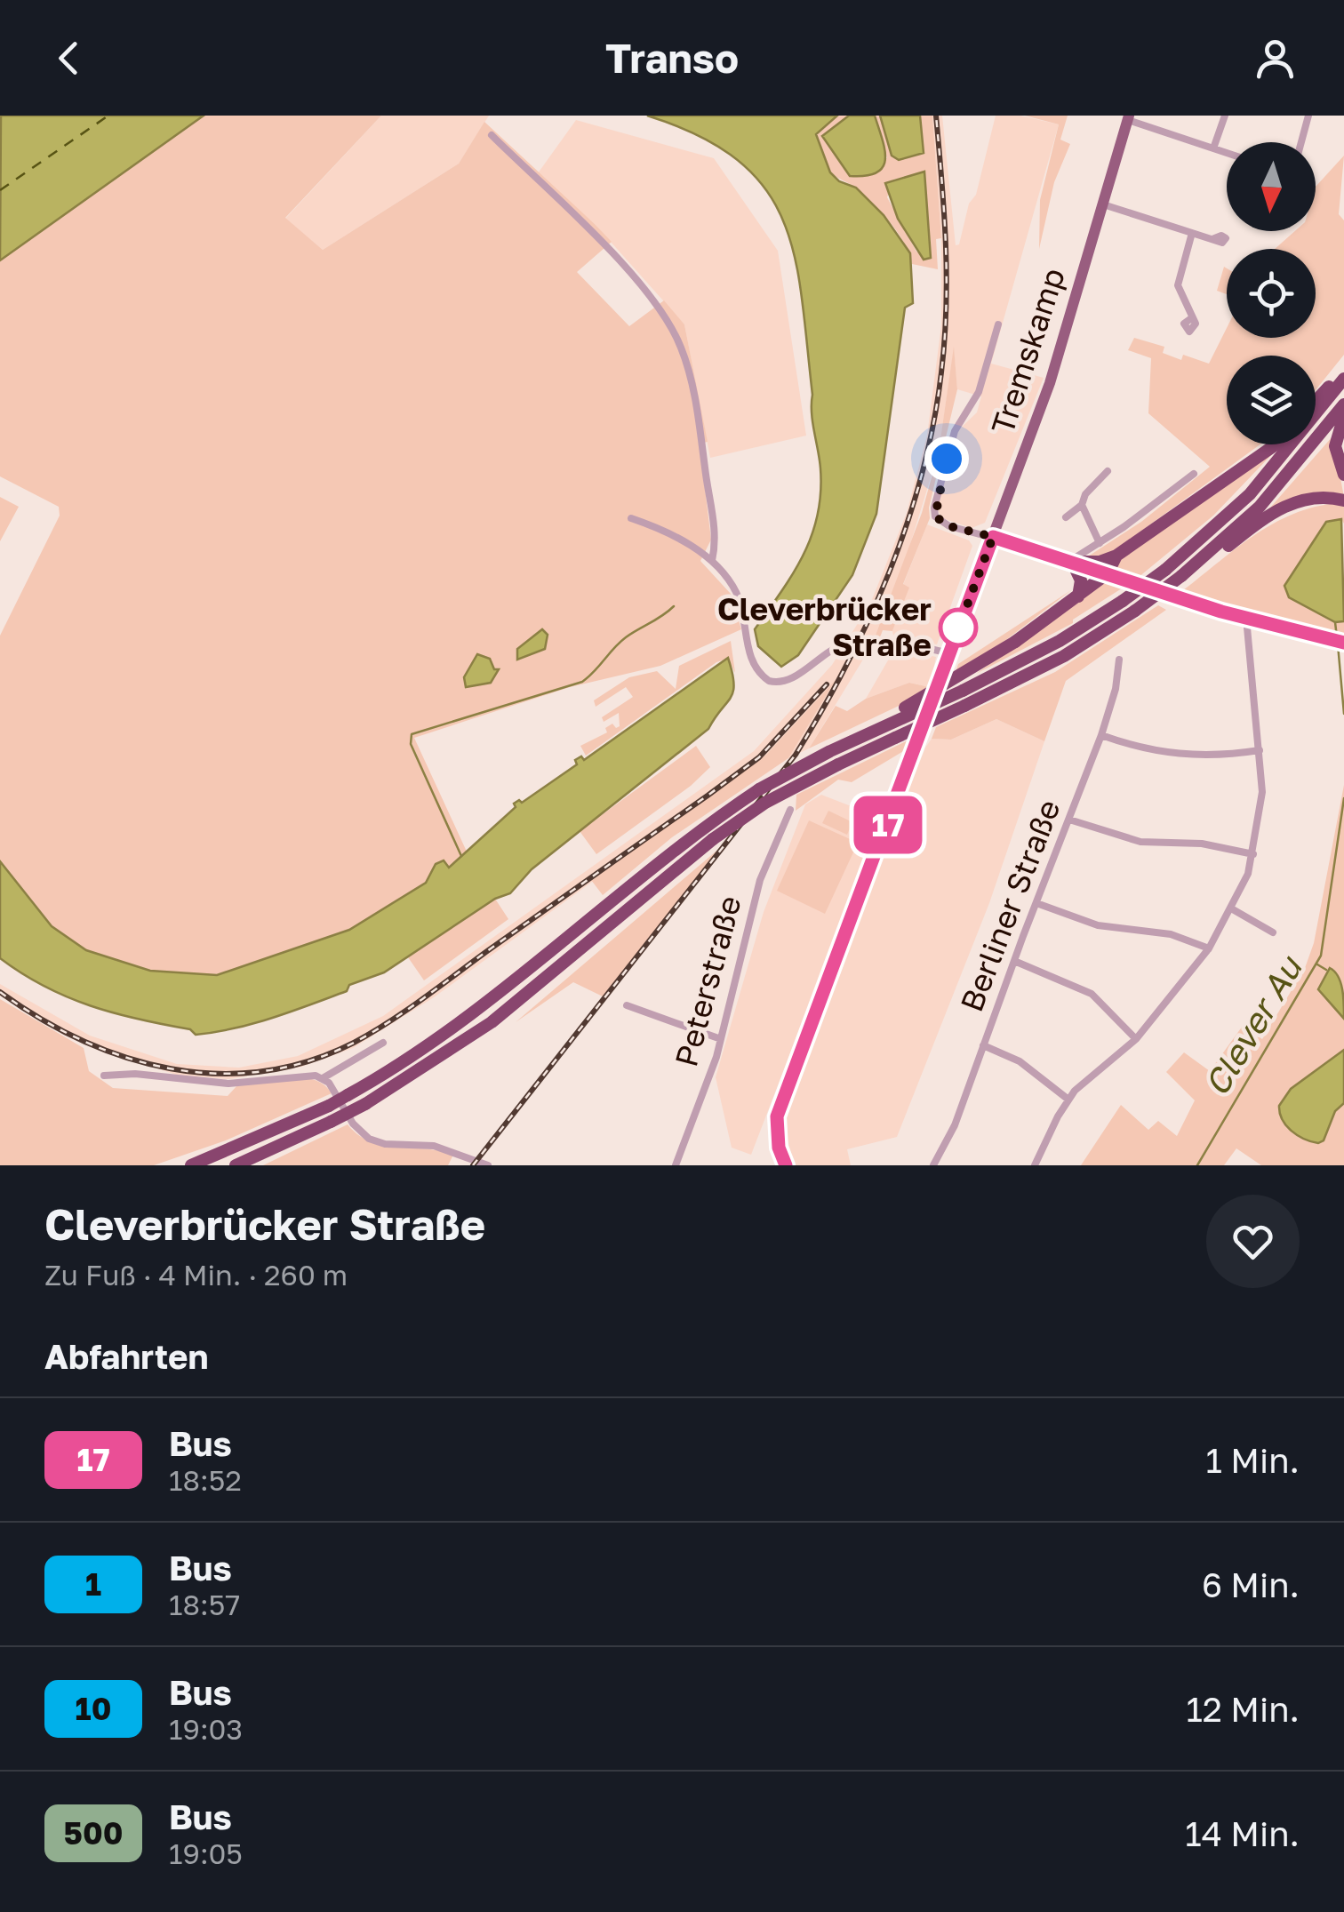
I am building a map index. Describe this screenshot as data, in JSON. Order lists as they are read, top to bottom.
{
  "streets": {
    "main road": ["Tremskamp"],
    "street": ["Berliner Straße", "Peterstraße"]
  },
  "water": ["Clever Au"],
  "places": ["Cleverbrücker Straße"],
  "lines": ["bus line 17"],
  "north": "bottom",
  "page": {
    "header": "Transo",
    "on_map": "17",
    "heading": [
      ["Cleverbrücker Straße", "Zu Fuß · 4 Min. · 260 m"],
      "Abfahrten"
    ],
    "list": [
      {
        "mark": "17",
        "name": "Bus",
        "note": "18:52",
        "value": "1 Min."
      },
      {
        "mark": "1",
        "name": "Bus",
        "note": "18:57",
        "value": "6 Min."
      },
      {
        "mark": "10",
        "name": "Bus",
        "note": "19:03",
        "value": "12 Min."
      },
      {
        "mark": "500",
        "name": "Bus",
        "note": "19:05",
        "value": "14 Min."
      }
    ]
  }
}
